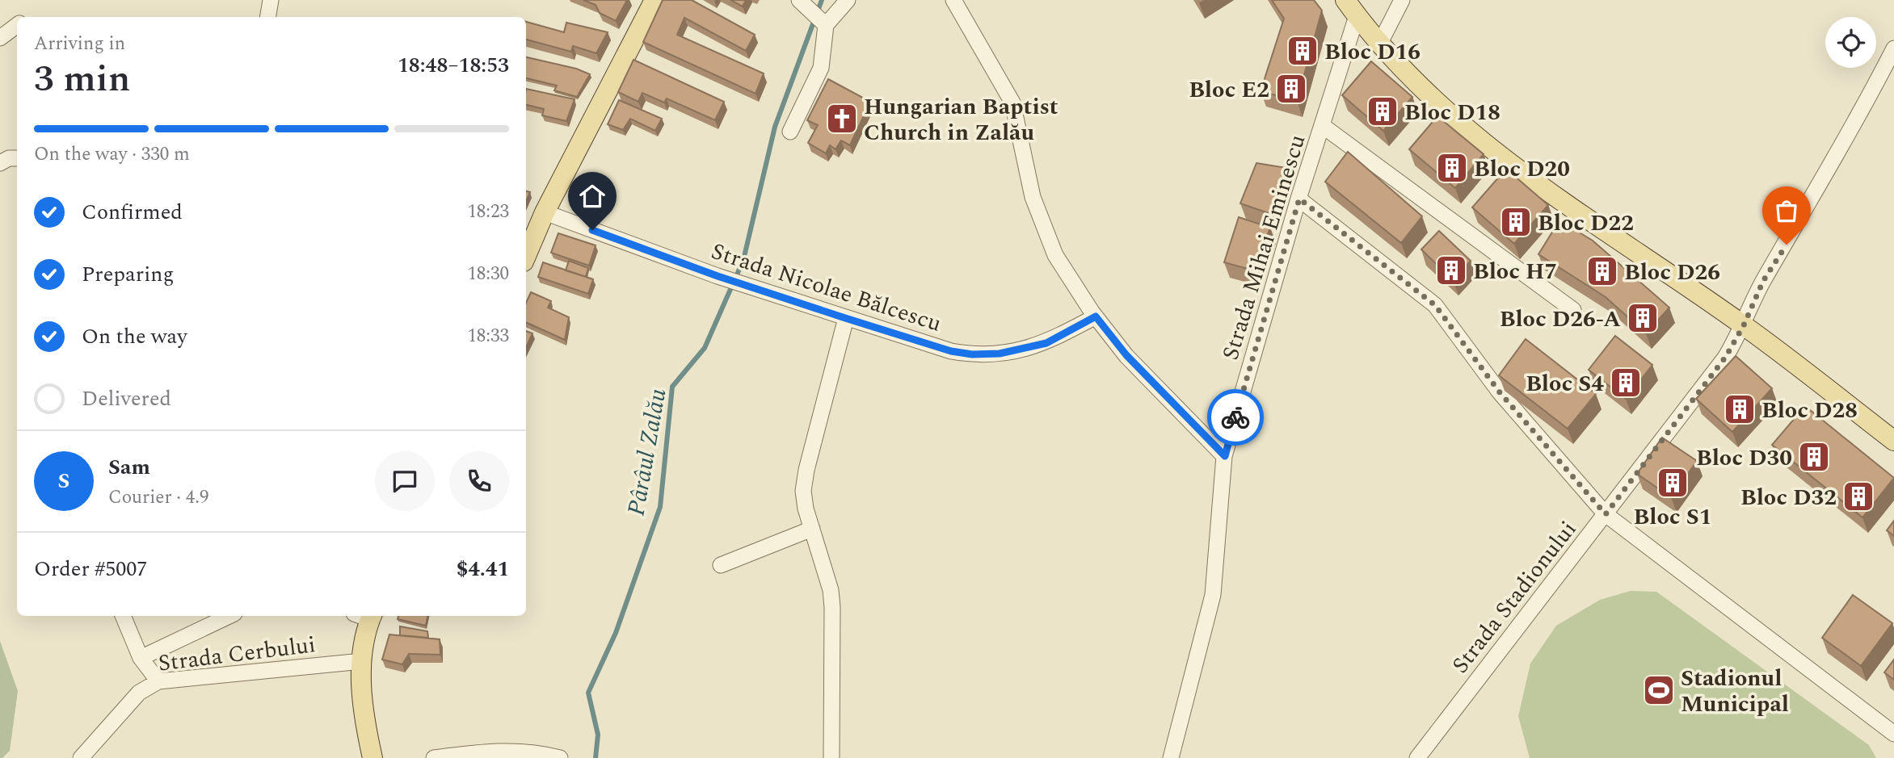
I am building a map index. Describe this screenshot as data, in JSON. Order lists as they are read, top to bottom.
{
  "streets": {
    "street": [
      "Strada Mihai Eminescu",
      "Strada Nicolae Bălcescu",
      "Strada Stadionului",
      "Strada Cerbului"
    ]
  },
  "water": ["Pârâul Zalău"],
  "places": {
    "building": [
      "Bloc D16",
      "Bloc E2",
      "Bloc D18",
      "Bloc D20",
      "Bloc D22",
      "Bloc H7",
      "Bloc D26",
      "Bloc D26-A",
      "Bloc S4",
      "Bloc D28",
      "Bloc D30",
      "Bloc S1",
      "Bloc D32"
    ],
    "church": ["Hungarian Baptist Church in Zalău"],
    "sports": ["Stadionul Municipal"]
  },
  "page": {
    "heading": ["3 min", "Arriving in", "18:48–18:53"],
    "panel": [
      "Sam",
      "Courier · 4.9",
      "Order #5007",
      "$4.41"
    ],
    "bar": "On the way · 330 m",
    "list": [
      ["Confirmed", "18:23"],
      ["Preparing", "18:30"],
      ["On the way", "18:33"],
      "Delivered"
    ],
    "round": "S"
  }
}
